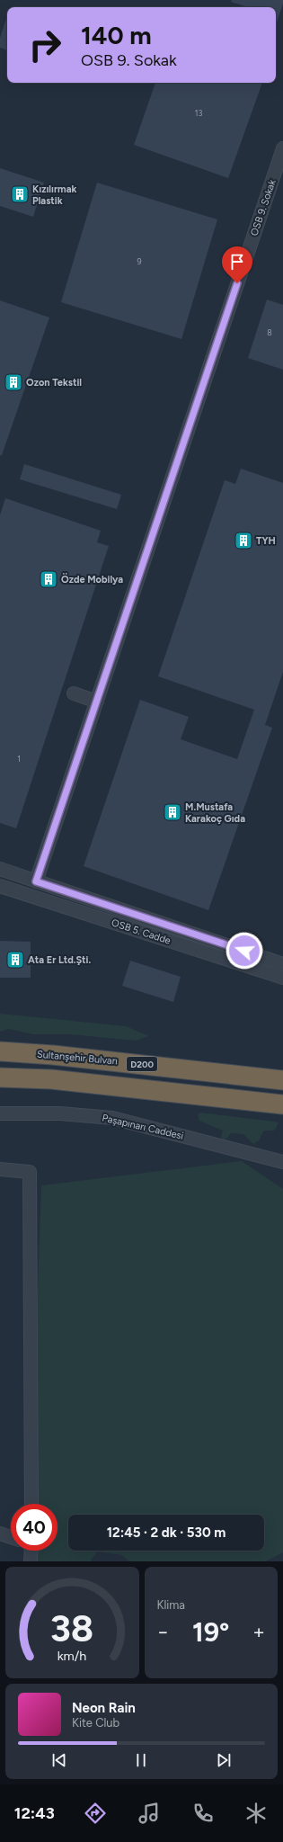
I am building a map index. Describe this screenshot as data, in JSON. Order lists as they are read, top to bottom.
{
  "streets": {
    "highway": ["Sultanşehir Bulvarı", "D200"],
    "street": ["OSB 9. Sokak", "OSB 5. Cadde", "Paşapınarı Caddesi"]
  },
  "places": {
    "building": [
      "Kızılırmak Plastik",
      "Ozon Tekstil",
      "TYH",
      "Özde Mobilya",
      "M.Mustafa Karakoç Gıda",
      "Ata Er Ltd.Şti."
    ]
  },
  "house_numbers": [
    "13",
    "9",
    "8",
    "1"
  ],
  "page": {
    "turn": ["140 m", "OSB 9. Sokak"],
    "limit": "40",
    "trip": "12:45 · 2 dk · 530 m",
    "tile": "Klima",
    "heat": ["−", "19°", "+"],
    "song": ["Neon Rain", "Kite Club"],
    "tabs": "12:43",
    "gauge": ["38", "km/h"]
  }
}
